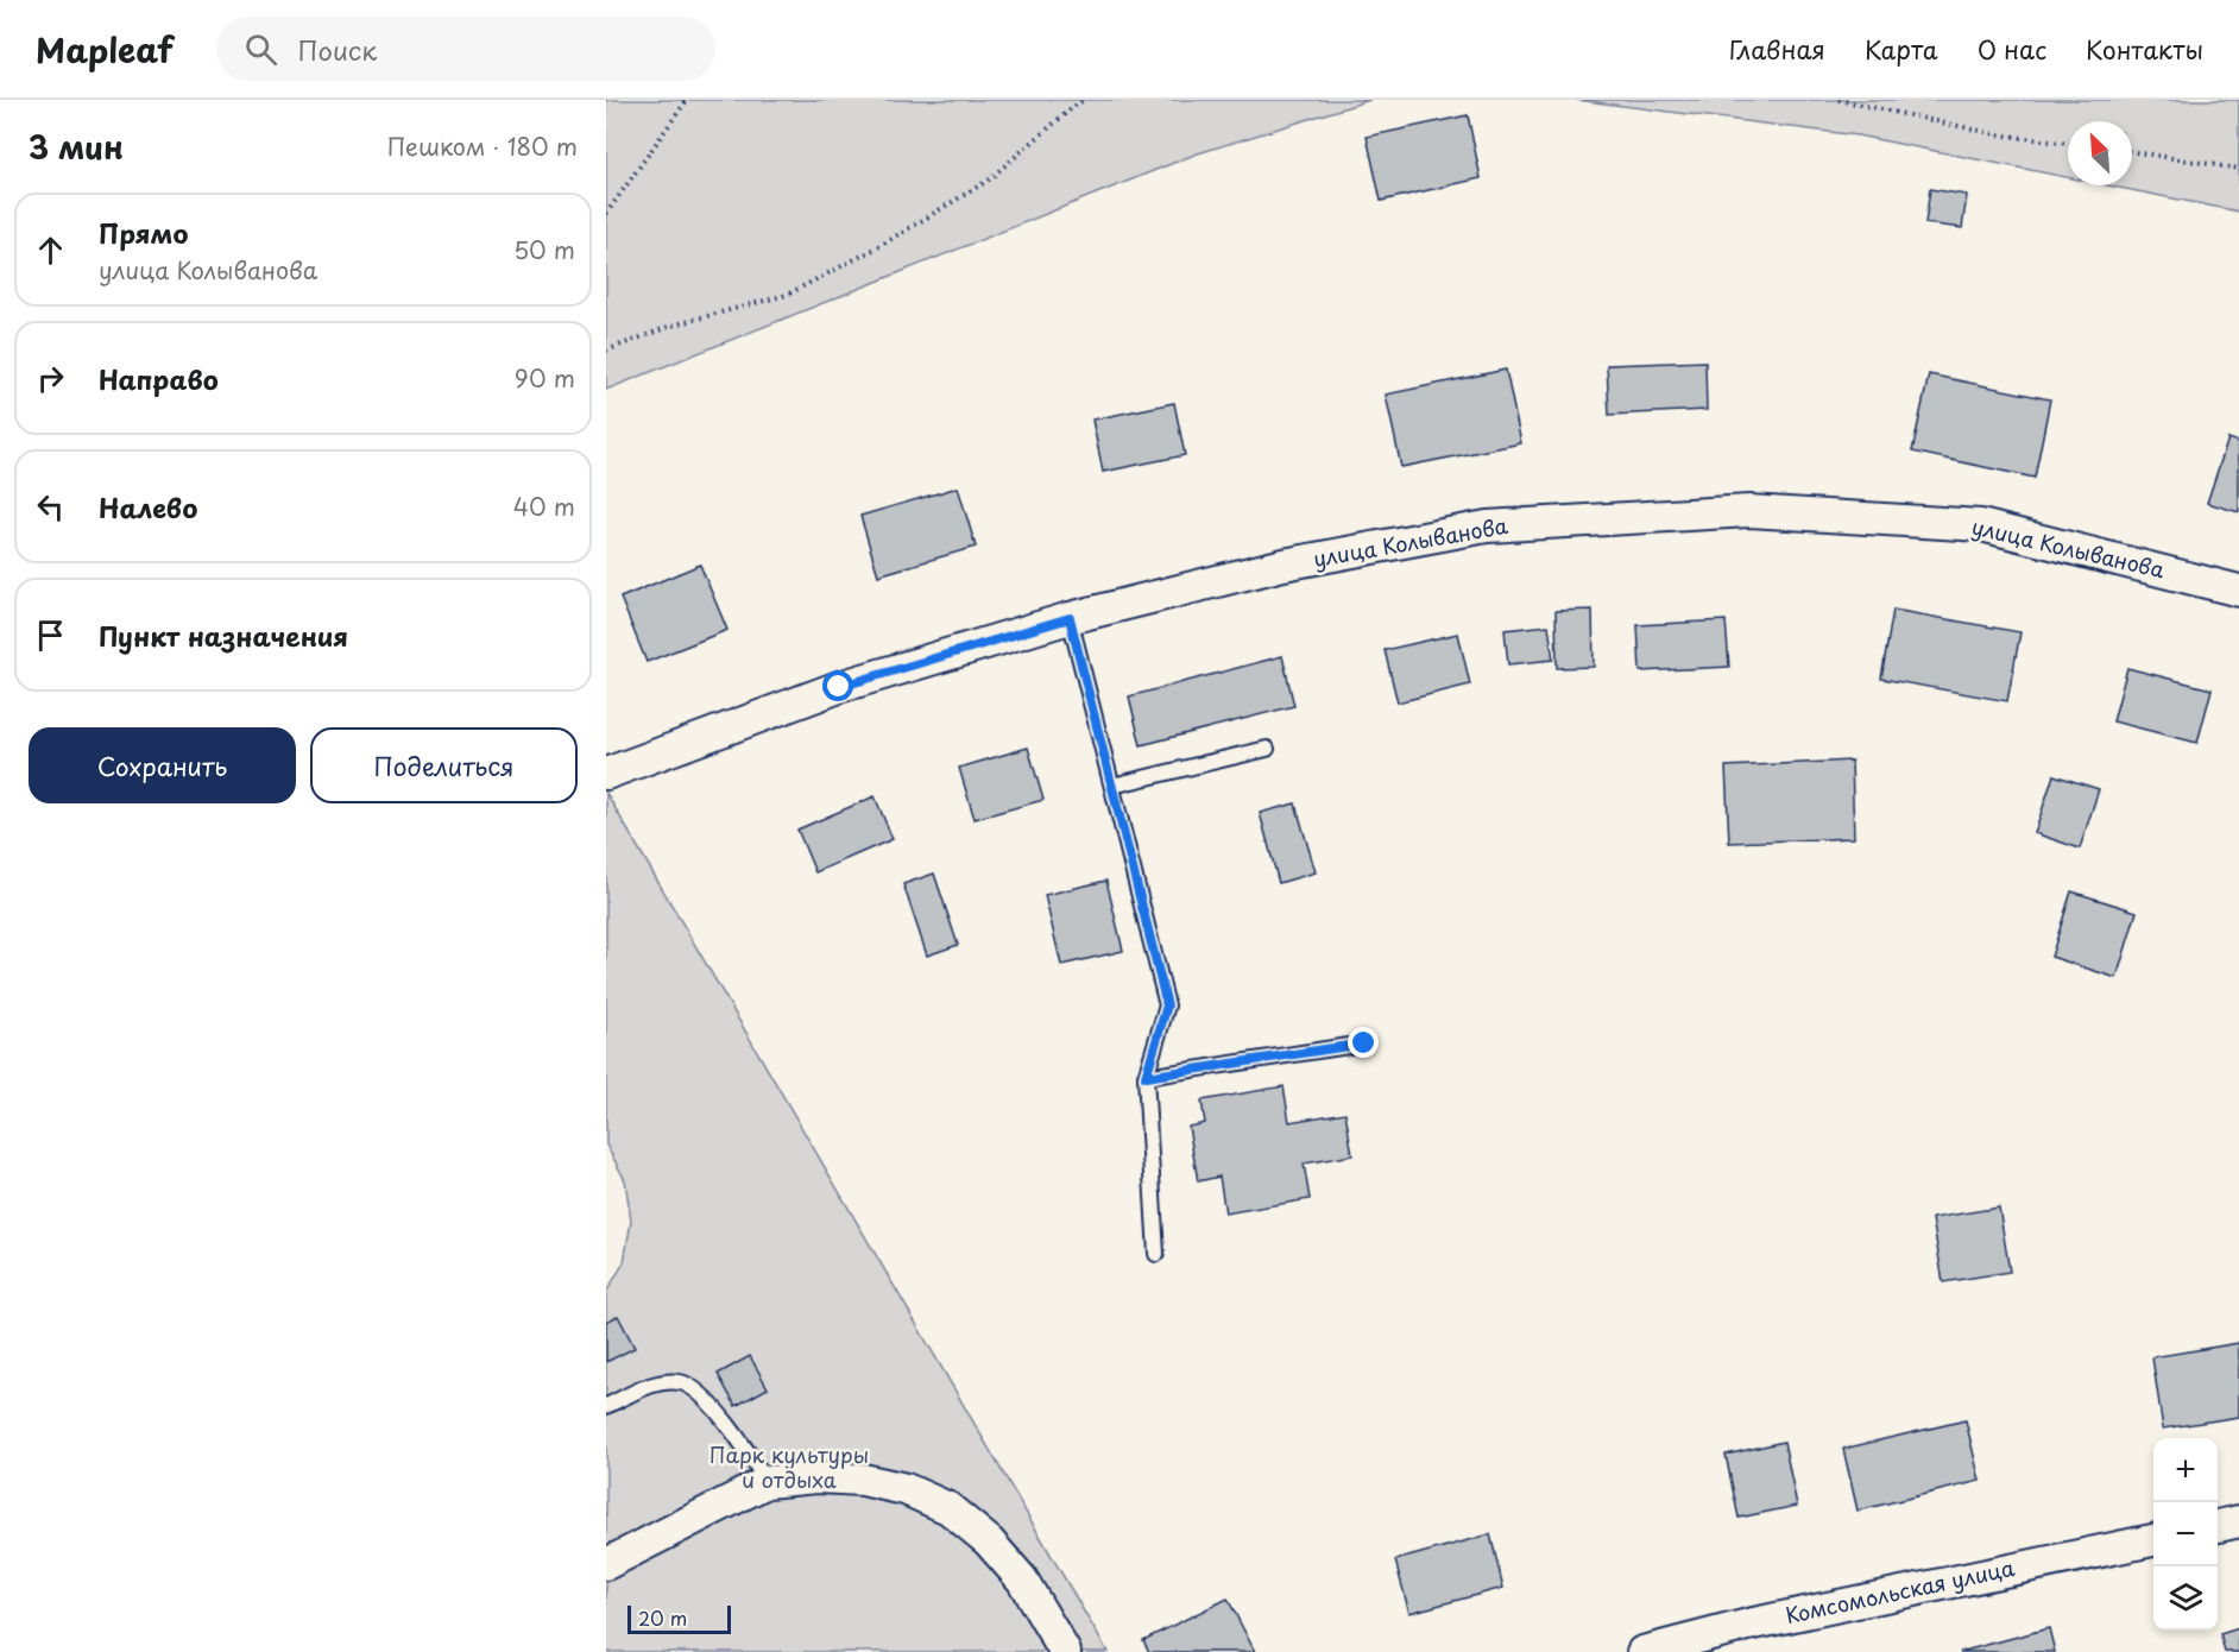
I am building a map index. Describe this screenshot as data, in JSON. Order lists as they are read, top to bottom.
{
  "streets": {
    "street": ["улица Колыванова", "Комсомольская улица"]
  },
  "parks": ["Парк культуры и отдыха"],
  "scale_bar": "20 m",
  "north": "top left",
  "page": {
    "header": "Mapleaf",
    "search": "Поиск",
    "nav": [
      "Главная",
      "Карта",
      "О нас",
      "Контакты"
    ],
    "heading": ["3 мин", "Пешком · 180 m"],
    "list": [
      ["Прямо", "улица Колыванова", "50 m"],
      ["Направо", "90 m"],
      ["Налево", "40 m"],
      "Пункт назначения"
    ],
    "buttons": ["Сохранить", "Поделиться"],
    "map_buttons": ["+", "−"],
    "scale": "20 m"
  }
}
